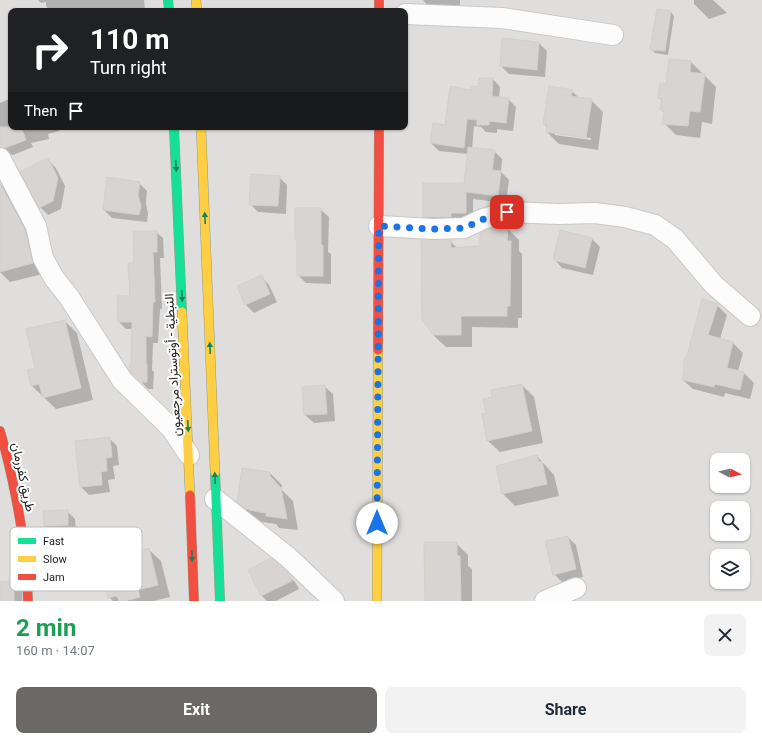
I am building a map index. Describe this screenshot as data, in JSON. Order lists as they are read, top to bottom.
{
  "streets": {
    "main road": ["النبطية - أوتوستراد مرجعيون", "طريق كفررمان"]
  },
  "legend": ["Fast", "Slow", "Jam"],
  "north": "right",
  "page": {
    "turn": ["110 m", "Turn right"],
    "then": "Then",
    "heading": ["2 min", "160 m · 14:07"],
    "buttons": ["Exit", "Share"]
  }
}
